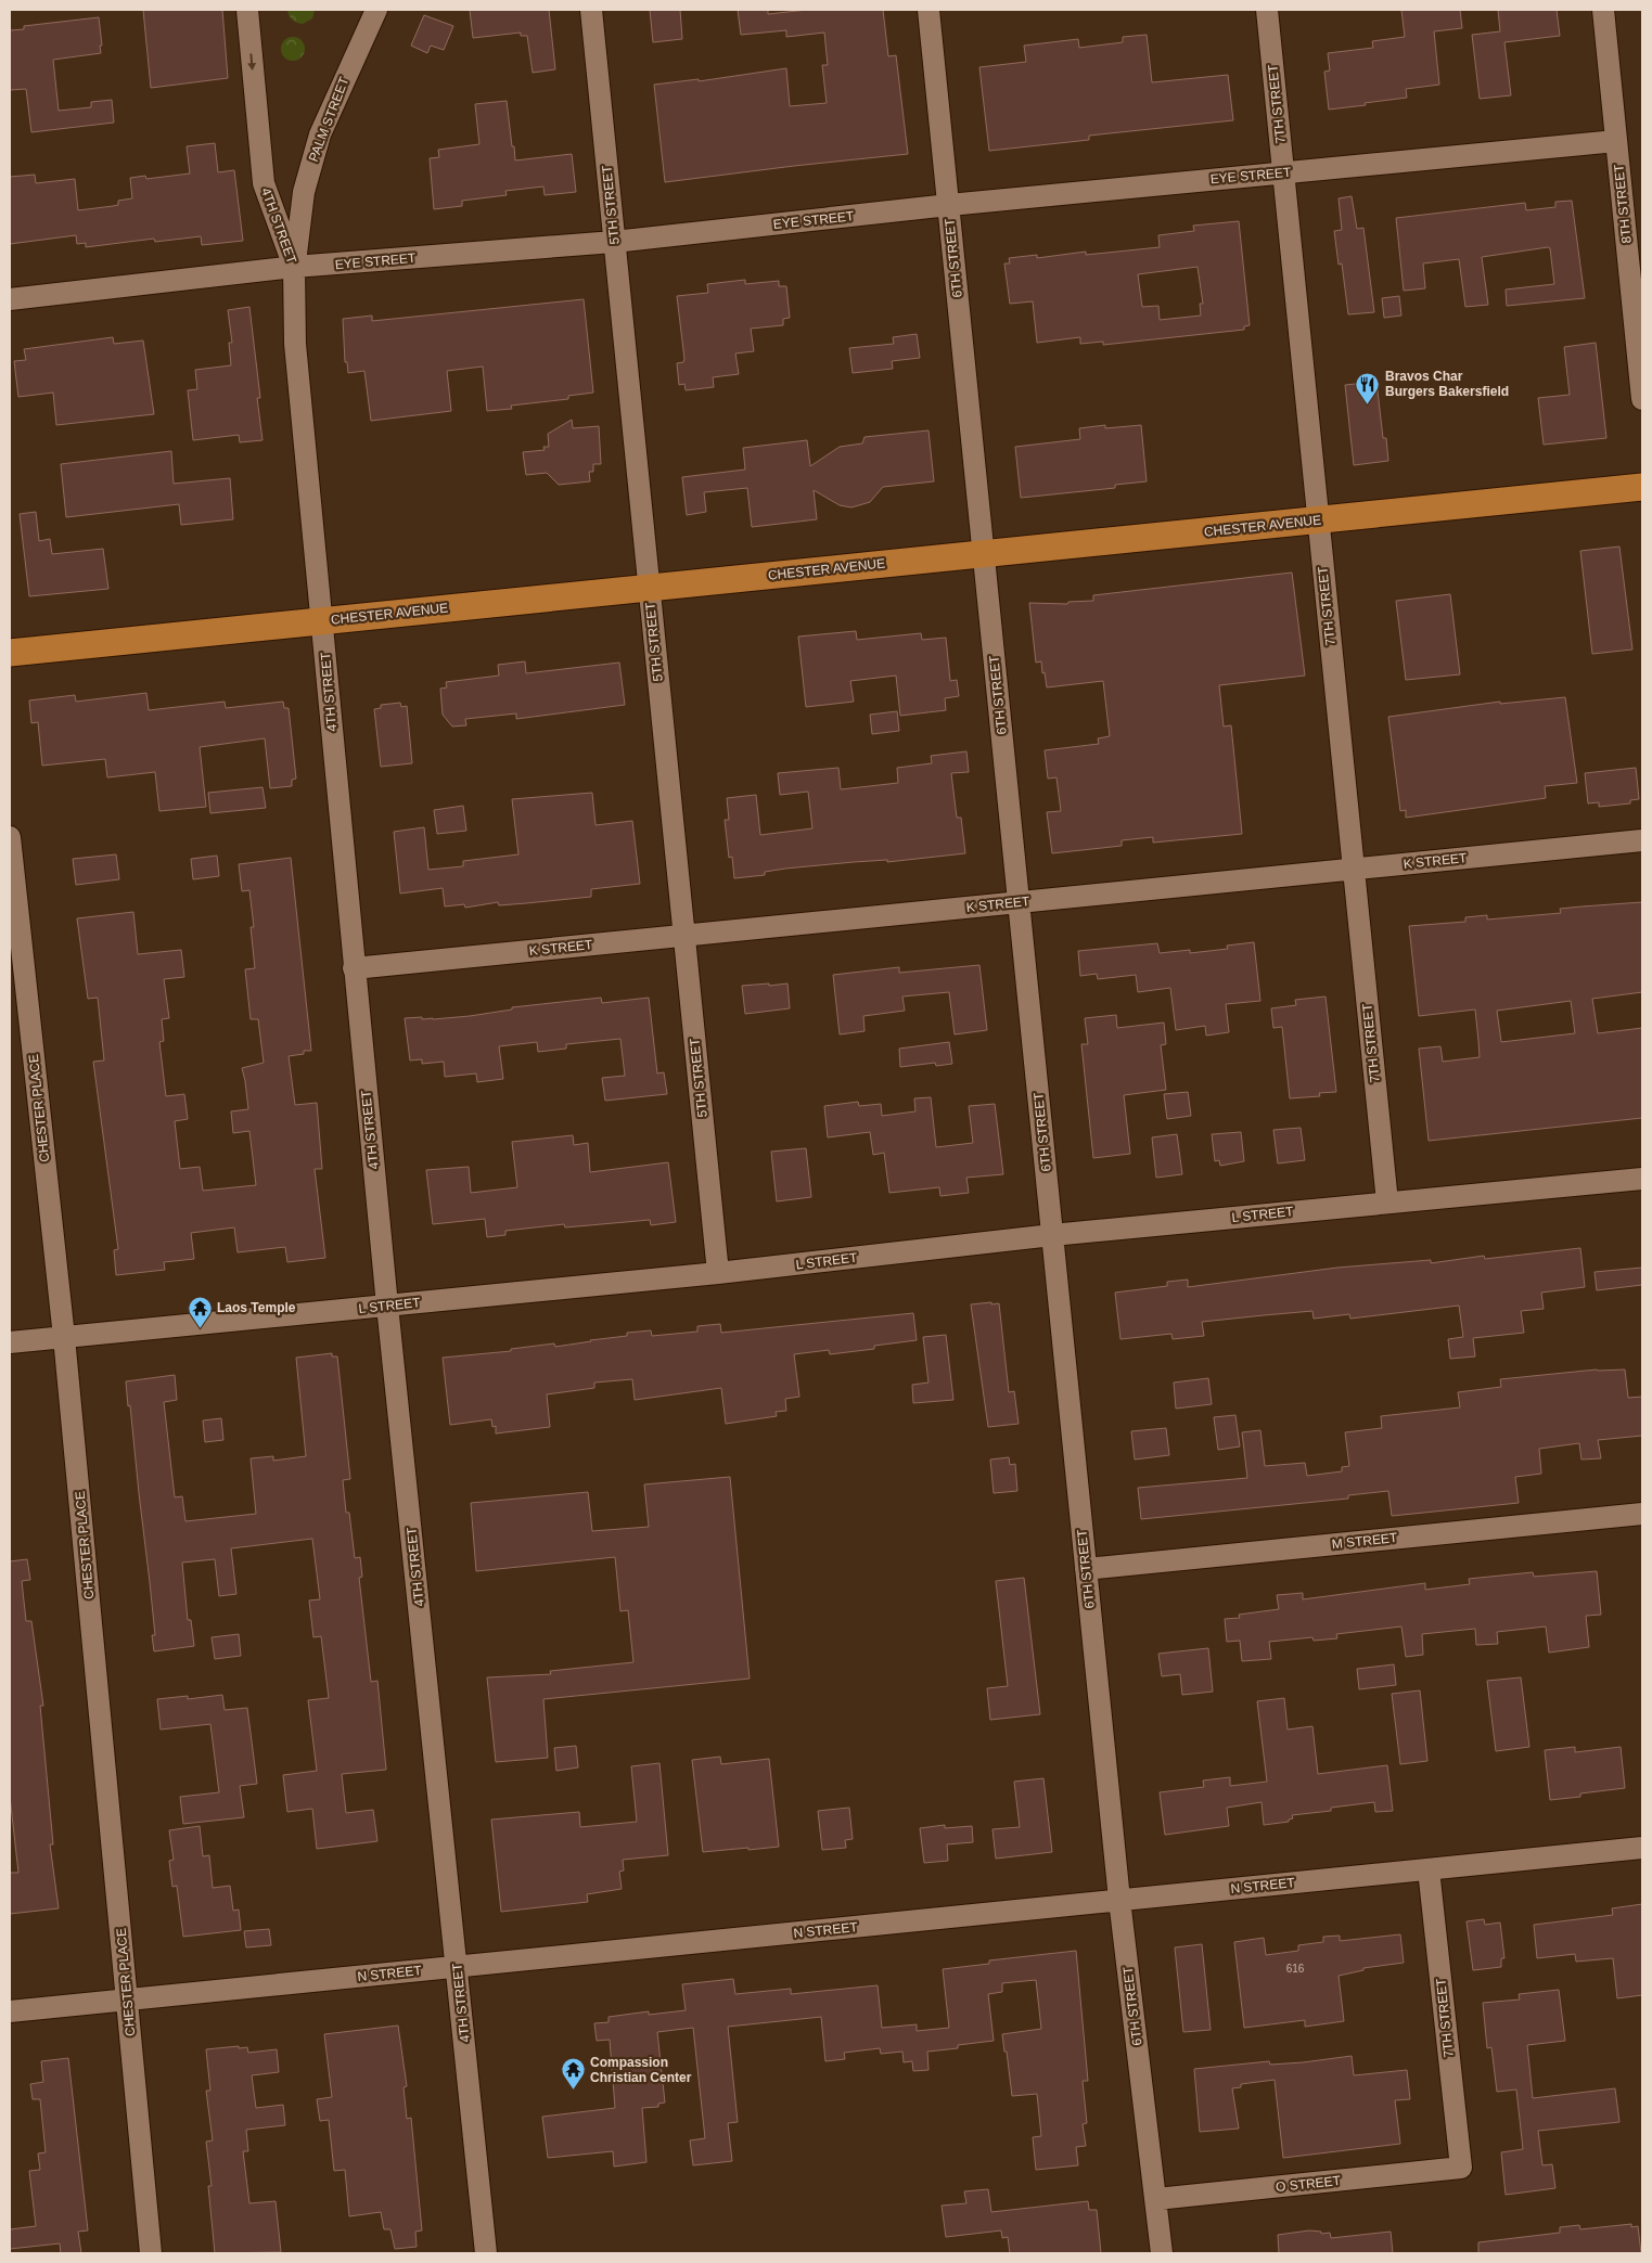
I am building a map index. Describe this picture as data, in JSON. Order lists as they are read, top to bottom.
{
  "streets": {
    "main road": ["CHESTER AVENUE"],
    "street": [
      "7TH STREET",
      "PALM STREET",
      "EYE STREET",
      "8TH STREET",
      "5TH STREET",
      "4TH STREET",
      "6TH STREET",
      "K STREET",
      "CHESTER PLACE",
      "L STREET",
      "M STREET",
      "N STREET",
      "O STREET"
    ]
  },
  "crossings": [
    ["7TH STREET", "EYE STREET"],
    ["7TH STREET", "CHESTER AVENUE"],
    ["7TH STREET", "K STREET"],
    ["7TH STREET", "L STREET"],
    ["7TH STREET", "N STREET"],
    ["7TH STREET", "O STREET"],
    ["PALM STREET", "EYE STREET"],
    ["PALM STREET", "4TH STREET"],
    ["EYE STREET", "8TH STREET"],
    ["EYE STREET", "5TH STREET"],
    ["EYE STREET", "4TH STREET"],
    ["EYE STREET", "6TH STREET"],
    ["5TH STREET", "CHESTER AVENUE"],
    ["5TH STREET", "K STREET"],
    ["5TH STREET", "L STREET"],
    ["4TH STREET", "CHESTER AVENUE"],
    ["4TH STREET", "K STREET"],
    ["4TH STREET", "L STREET"],
    ["4TH STREET", "N STREET"],
    ["6TH STREET", "CHESTER AVENUE"],
    ["6TH STREET", "K STREET"],
    ["6TH STREET", "L STREET"],
    ["6TH STREET", "M STREET"],
    ["6TH STREET", "N STREET"],
    ["6TH STREET", "O STREET"],
    ["CHESTER PLACE", "L STREET"],
    ["CHESTER PLACE", "N STREET"]
  ],
  "places": {
    "restaurant": ["Bravos Char Burgers Bakersfield"],
    "temple": ["Laos Temple", "Compassion Christian Center"]
  },
  "house_numbers": ["616"]
}
